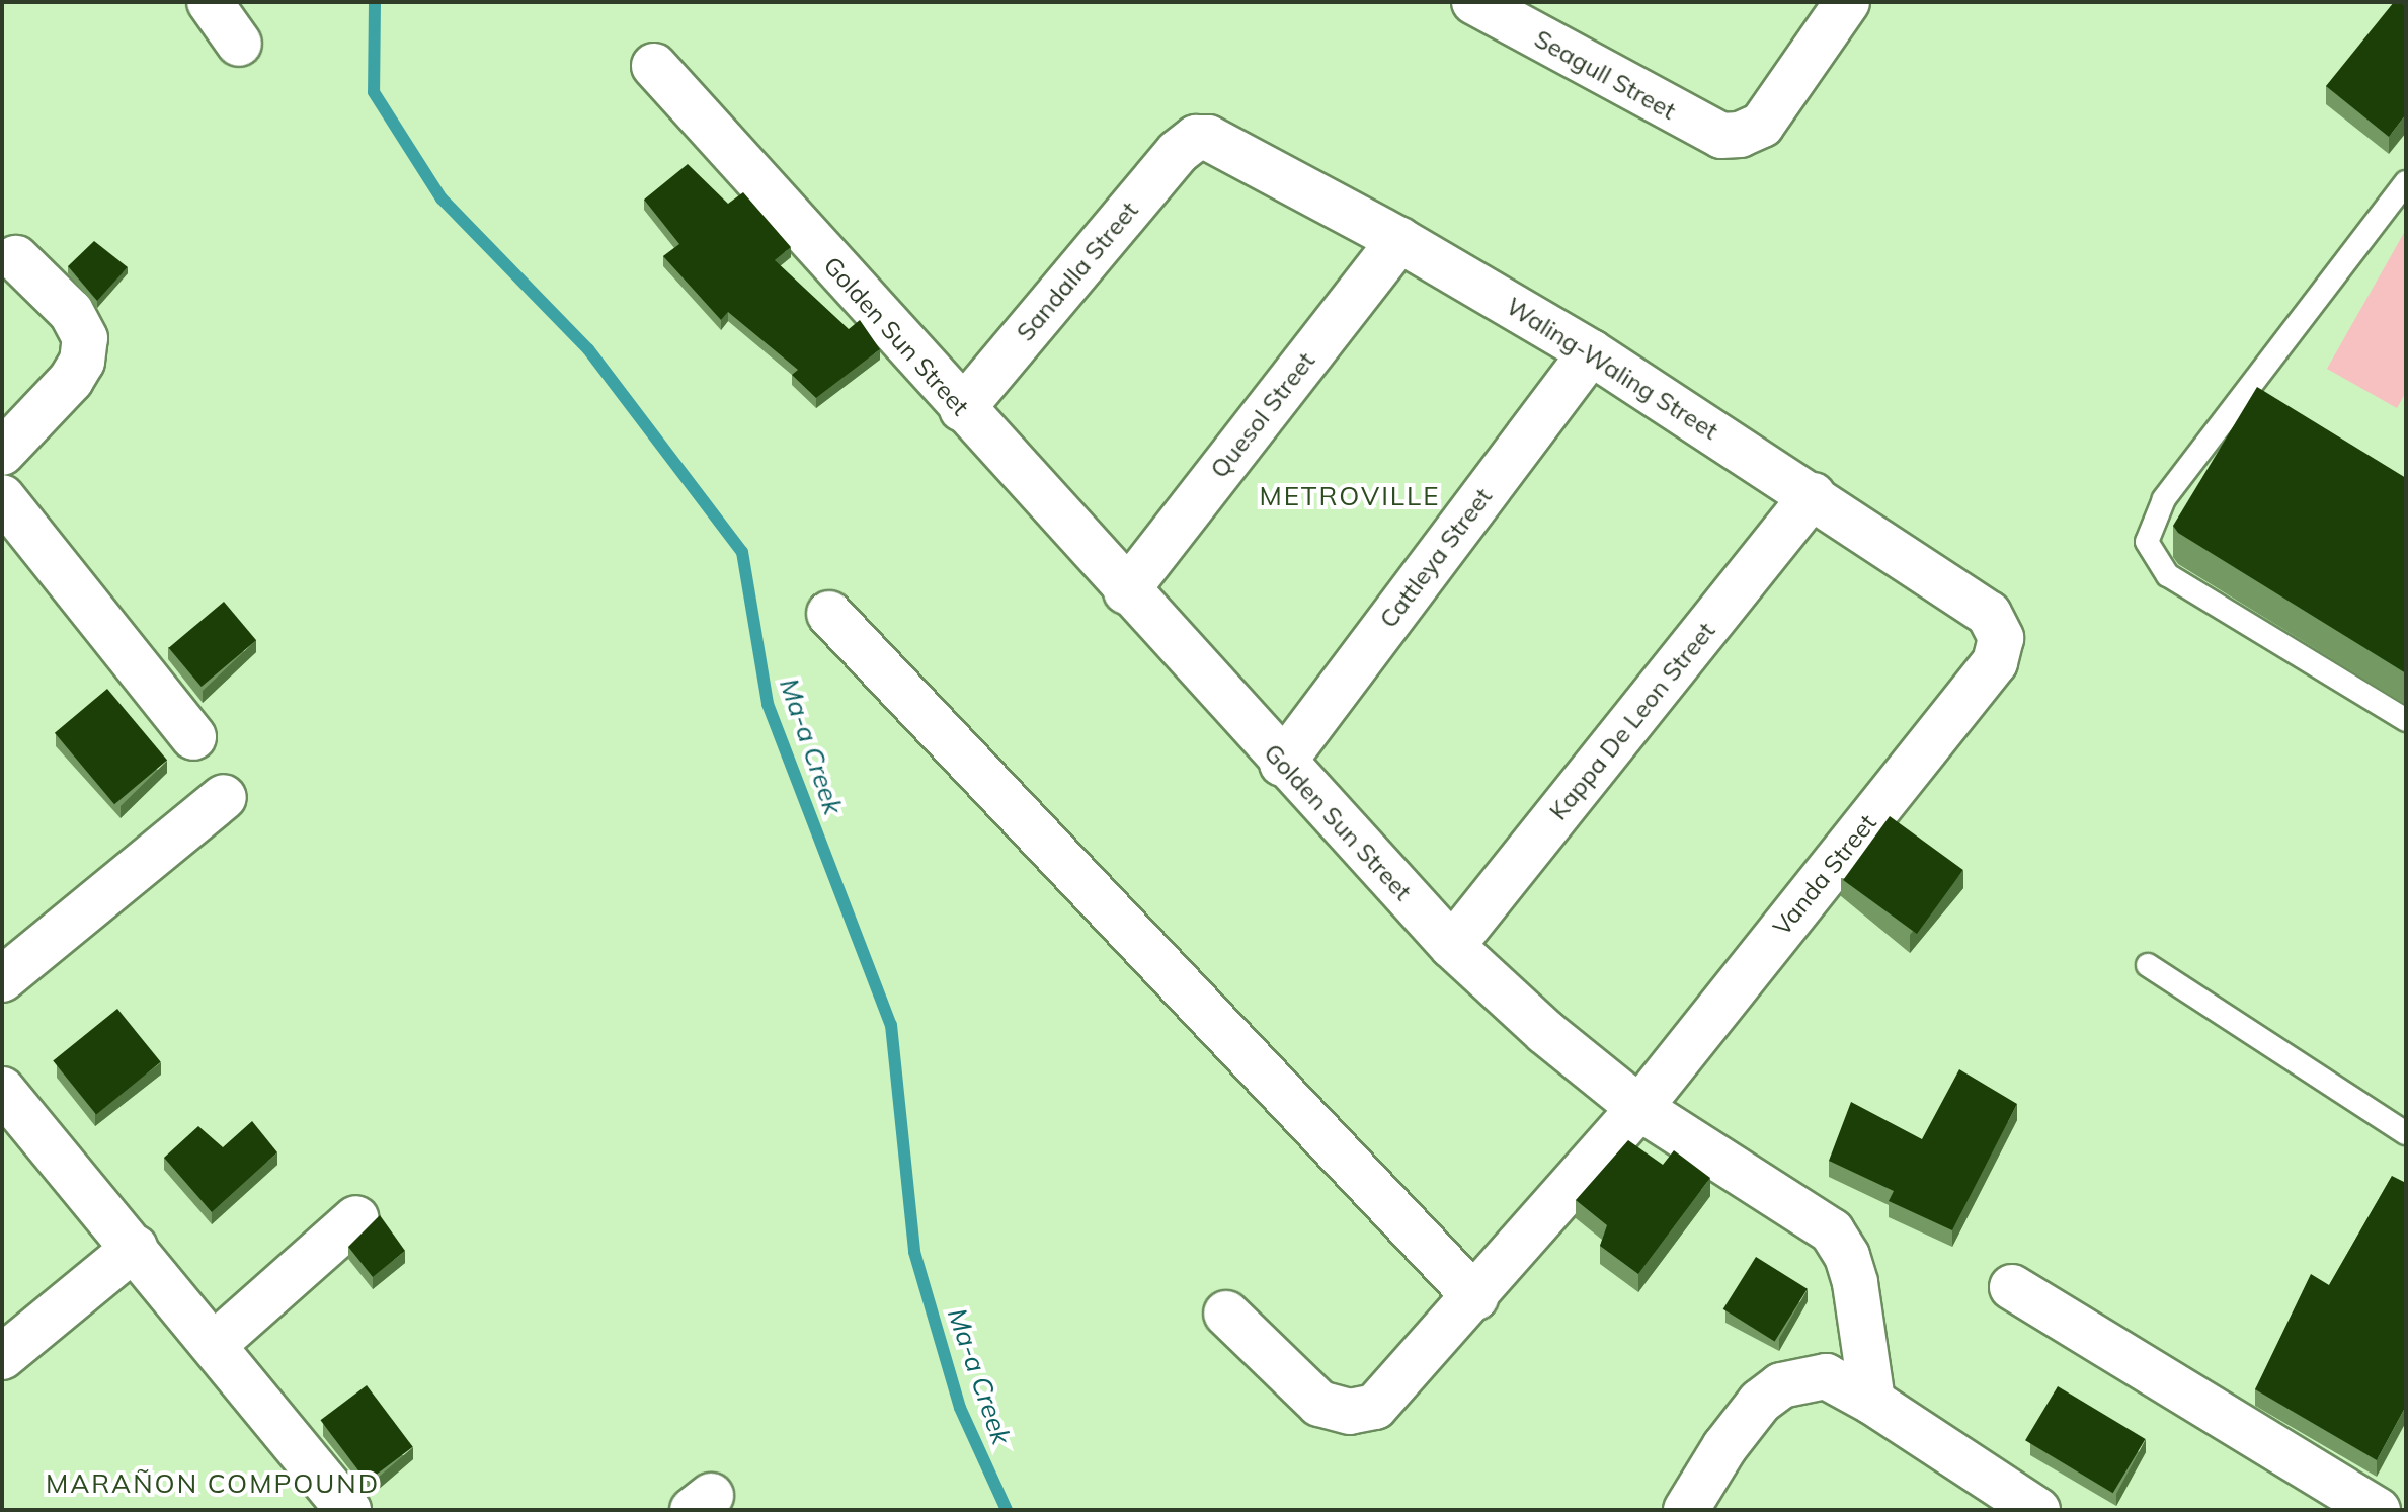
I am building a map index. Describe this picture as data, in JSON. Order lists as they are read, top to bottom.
{
  "streets": {
    "street": [
      "Seagull Street",
      "Sandalla Street",
      "Golden Sun Street",
      "Waling-Waling Street",
      "Quesol Street",
      "Cattleya Street",
      "Kappa De Leon Street",
      "Vanda Street"
    ]
  },
  "crossings": [
    ["Sandalla Street", "Golden Sun Street"],
    ["Sandalla Street", "Waling-Waling Street"],
    ["Golden Sun Street", "Quesol Street"],
    ["Golden Sun Street", "Cattleya Street"],
    ["Golden Sun Street", "Kappa De Leon Street"],
    ["Golden Sun Street", "Vanda Street"],
    ["Waling-Waling Street", "Quesol Street"],
    ["Waling-Waling Street", "Cattleya Street"],
    ["Waling-Waling Street", "Kappa De Leon Street"],
    ["Waling-Waling Street", "Vanda Street"]
  ],
  "districts": ["METROVILLE", "MARAÑON COMPOUND"],
  "water": ["Ma-a Creek"]
}
